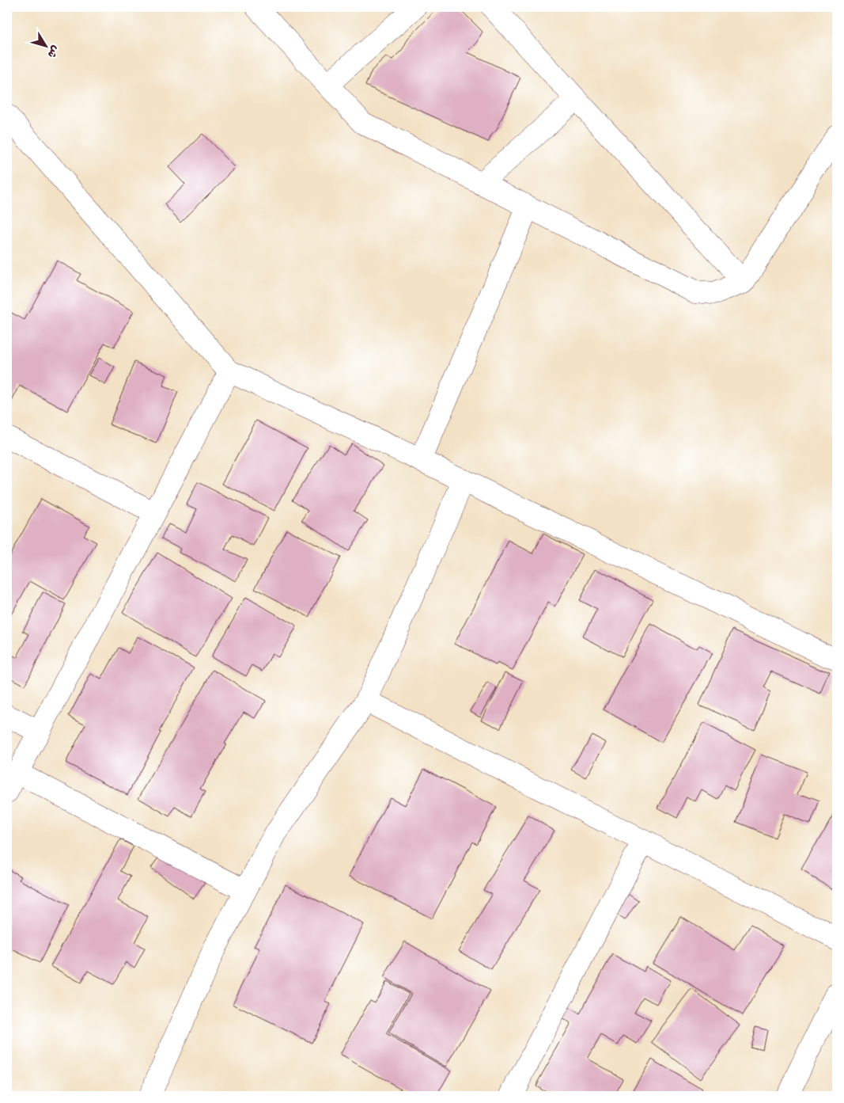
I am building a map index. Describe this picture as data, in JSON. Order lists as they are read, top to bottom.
{
  "north": "bottom right"
}
